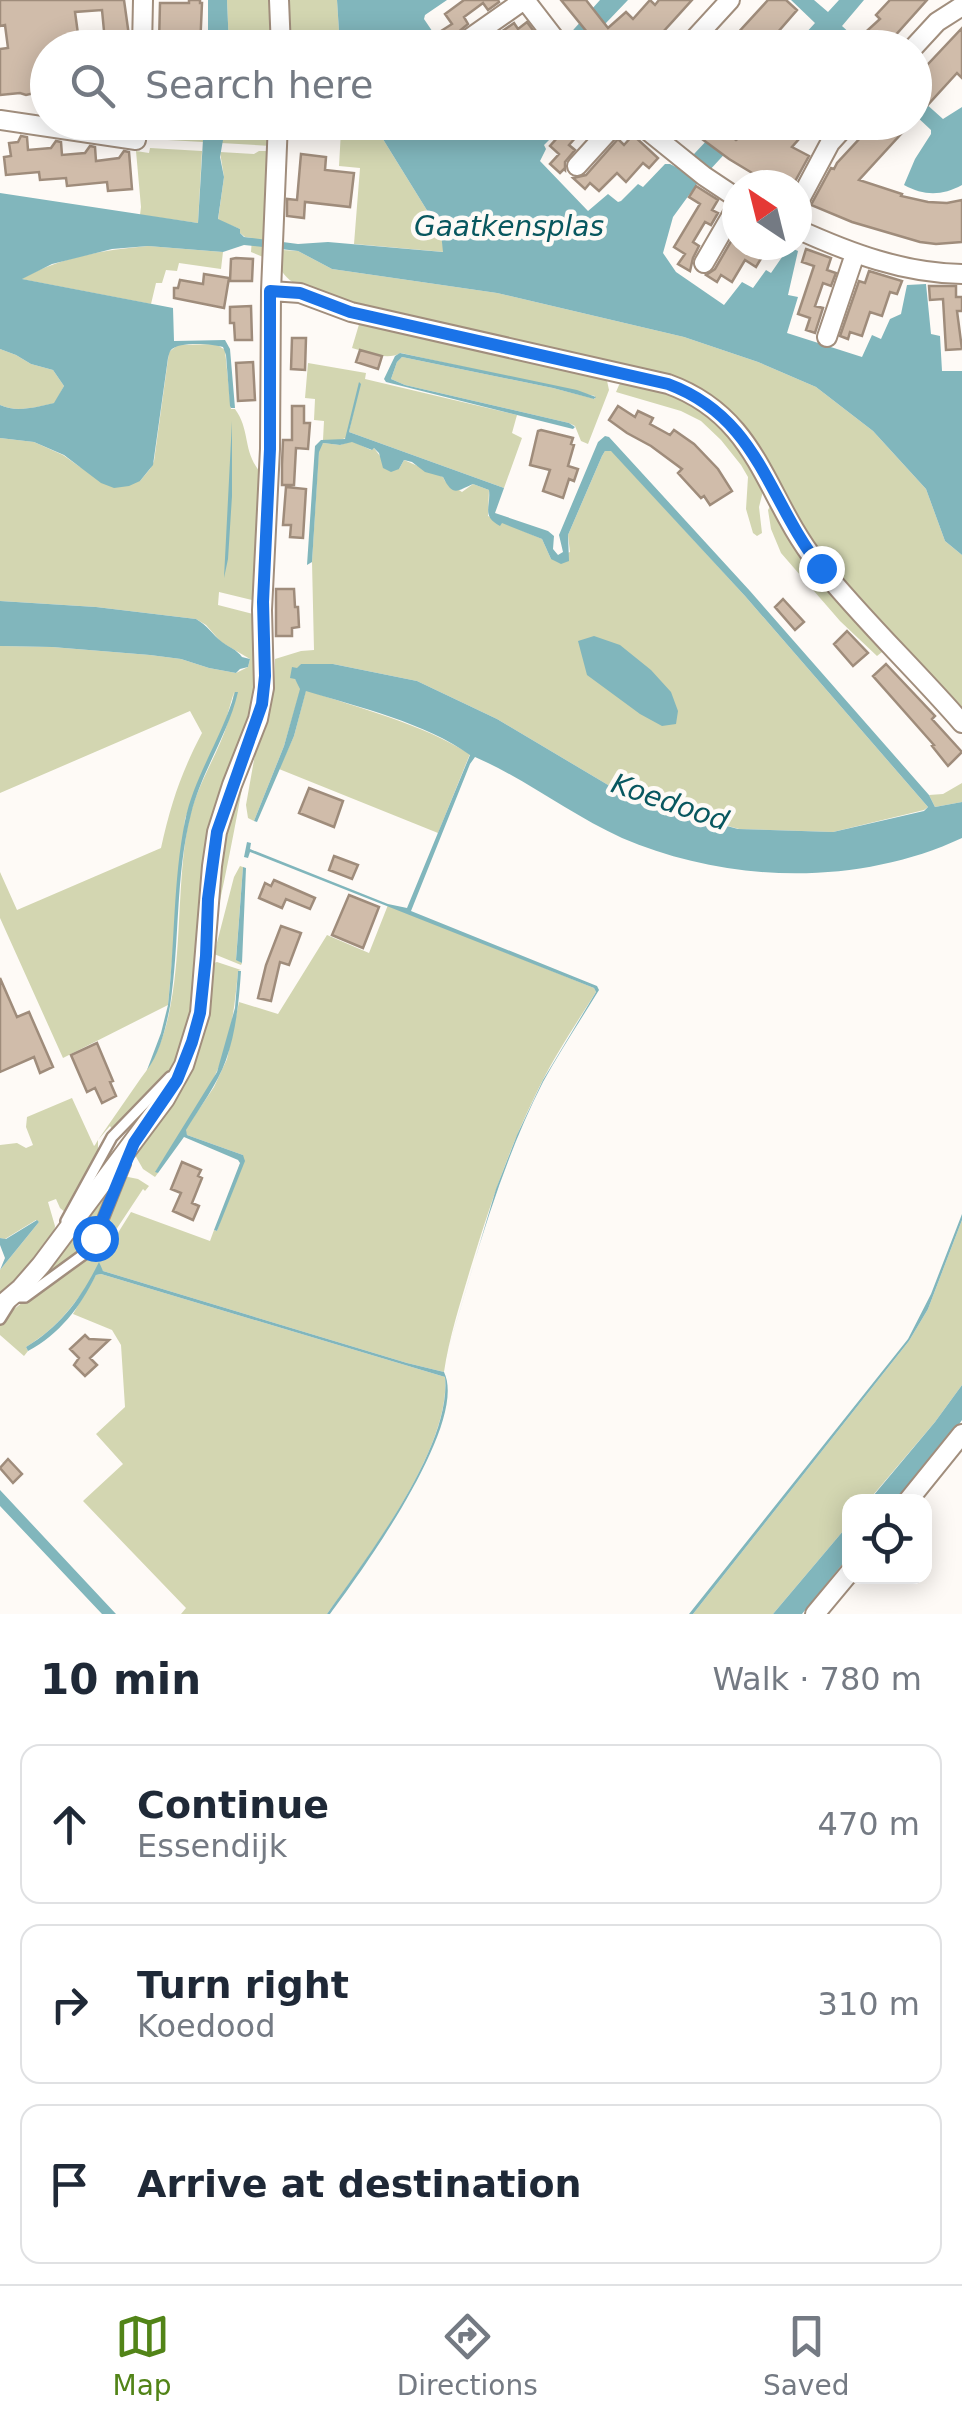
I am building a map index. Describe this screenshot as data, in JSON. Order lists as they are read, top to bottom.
{
  "water": ["Gaatkensplas", "Koedood"],
  "north": "top left",
  "page": {
    "search": "Search here",
    "heading": ["10 min", "Walk · 780 m"],
    "list": [
      ["Continue", "Essendijk", "470 m"],
      ["Turn right", "Koedood", "310 m"],
      "Arrive at destination"
    ],
    "nav": ["Map", "Directions", "Saved"]
  }
}
